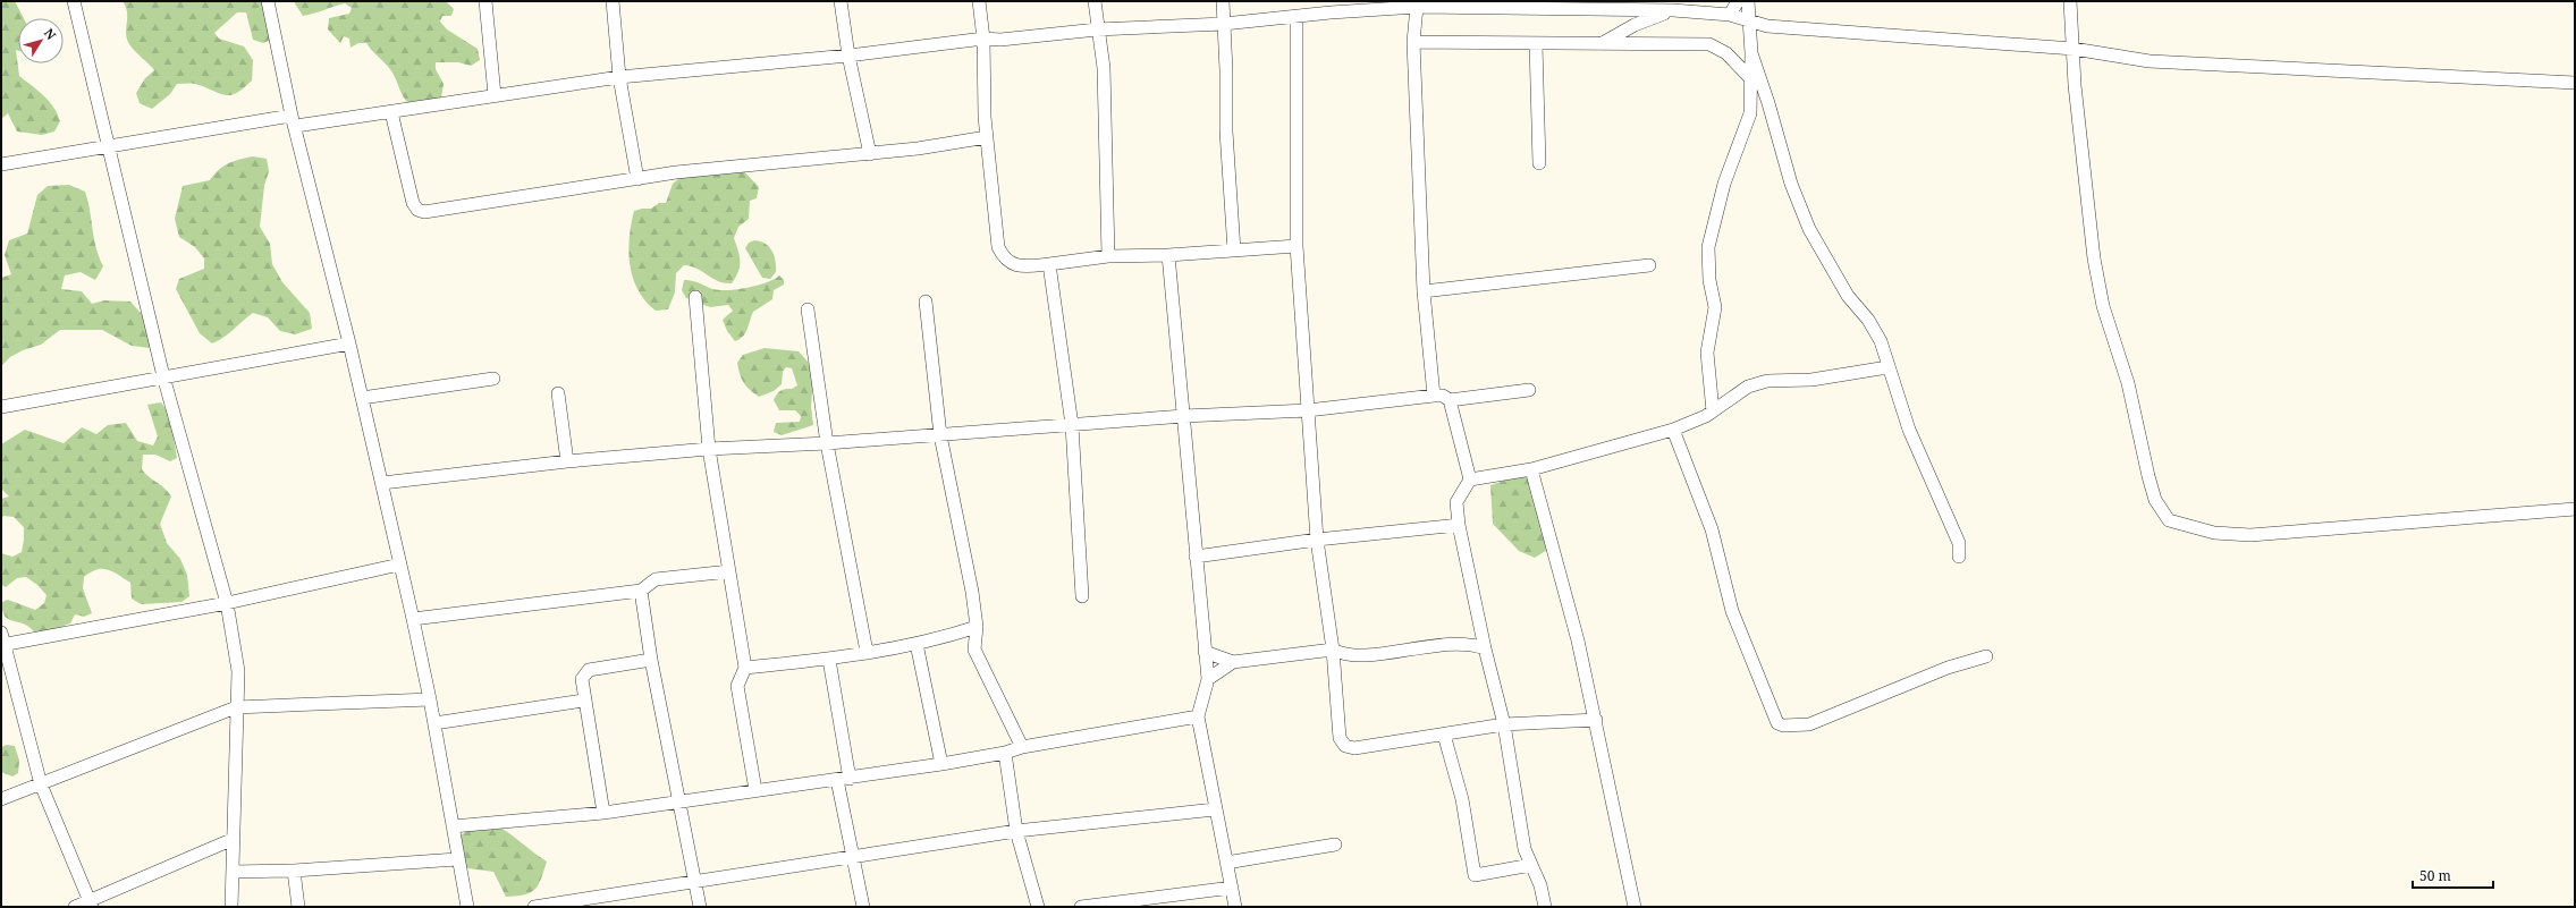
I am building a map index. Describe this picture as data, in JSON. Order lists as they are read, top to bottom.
{
  "scale_bar": "50 m",
  "north": "top right"
}
